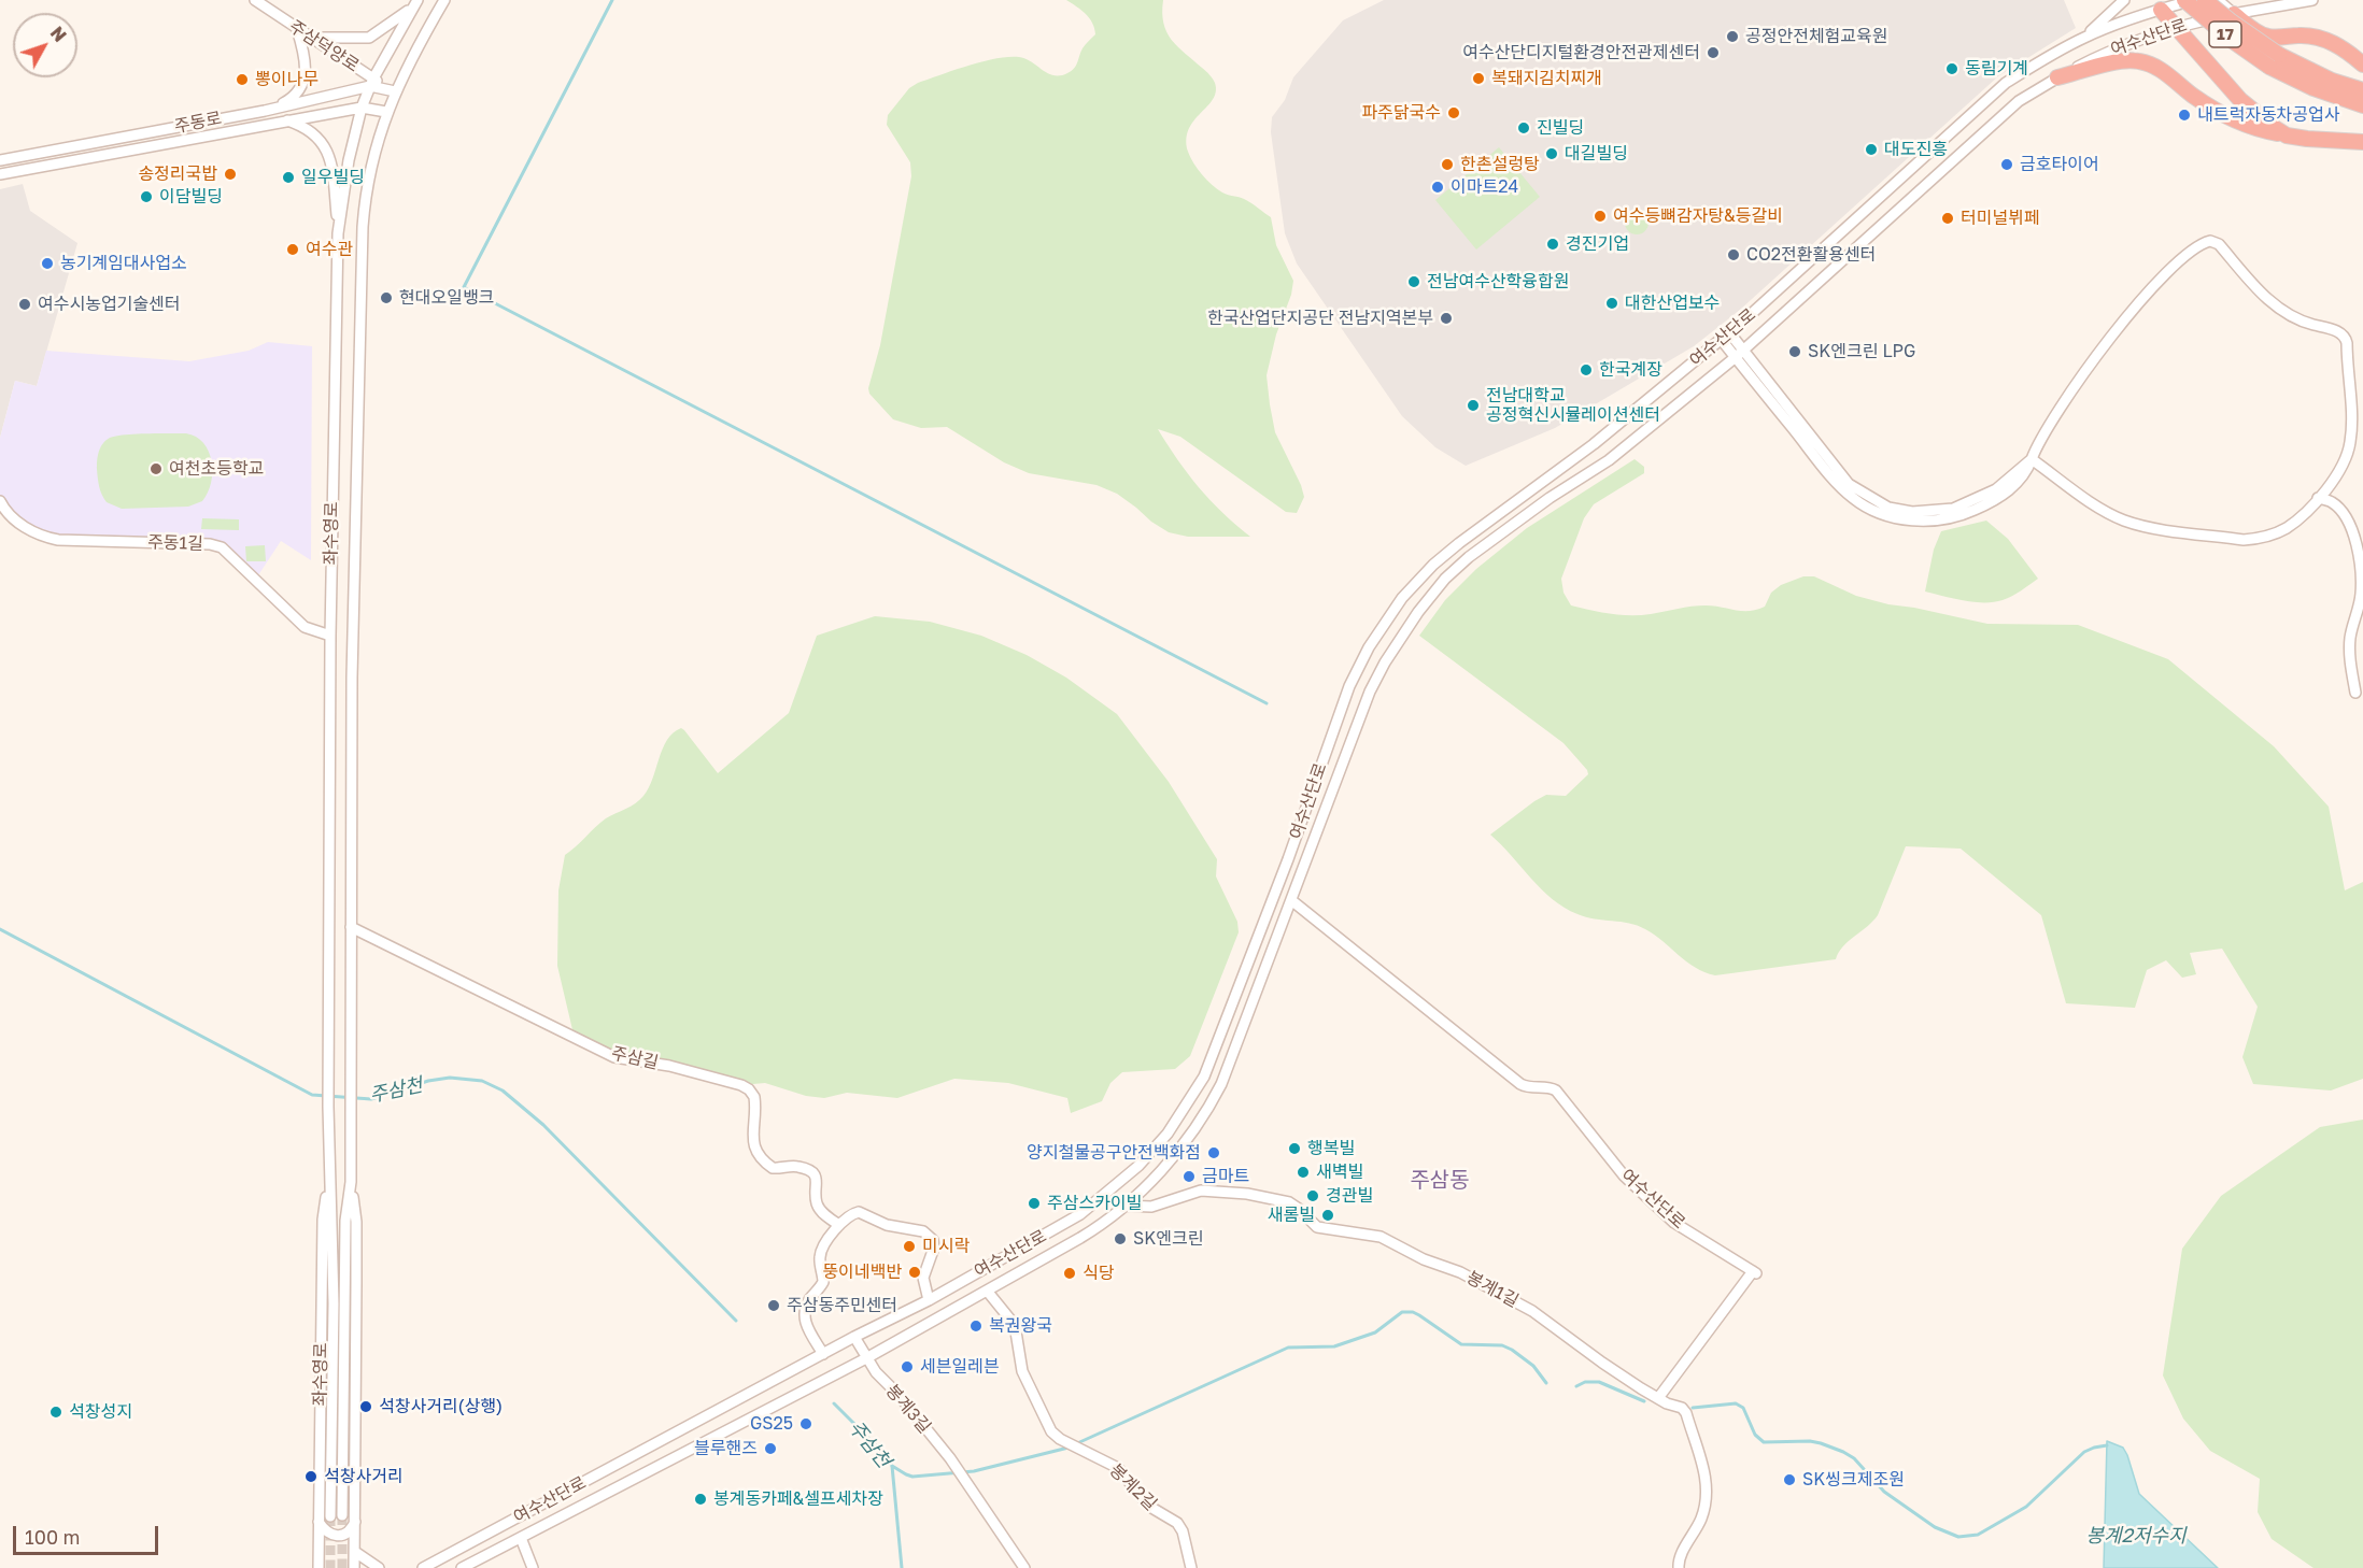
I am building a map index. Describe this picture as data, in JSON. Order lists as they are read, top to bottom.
{
  "streets": {
    "highway": ["17"],
    "street": [
      "여수산단로",
      "주삼덕양로",
      "주동로",
      "좌수영로",
      "주동1길",
      "주삼길",
      "봉계1길",
      "봉계3길",
      "봉계2길"
    ]
  },
  "crossings": [
    ["여수산단로", "봉계1길"],
    ["여수산단로", "봉계3길"],
    ["여수산단로", "봉계2길"],
    ["주삼덕양로", "주동로"],
    ["주삼덕양로", "좌수영로"],
    ["주동로", "좌수영로"],
    ["좌수영로", "주동1길"],
    ["좌수영로", "주삼길"]
  ],
  "districts": ["주삼동"],
  "water": ["주삼천", "봉계2저수지"],
  "places": [
    "공정안전체험교육원",
    "여수산단디지털환경안전관제센터",
    "동림기계",
    "복돼지김치찌개",
    "뽕이나무",
    "파주닭국수",
    "내트럭자동차공업사",
    "진빌딩",
    "대도진흥",
    "대길빌딩",
    "한촌설렁탕",
    "금호타이어",
    "송정리국밥",
    "일우빌딩",
    "이마트24",
    "이담빌딩",
    "여수등뼈감자탕&등갈비",
    "터미널뷔페",
    "경진기업",
    "여수관",
    "CO2전환활용센터",
    "농기계임대사업소",
    "전남여수산학융합원",
    "현대오일뱅크",
    "대한산업보수",
    "여수시농업기술센터",
    "한국산업단지공단 전남지역본부",
    "SK엔크린 LPG",
    "한국계장",
    "전남대학교 공정혁신시뮬레이션센터",
    "여천초등학교",
    "행복빌",
    "양지철물공구안전백화점",
    "새벽빌",
    "금마트",
    "경관빌",
    "주삼스카이빌",
    "새롬빌",
    "SK엔크린",
    "미시락",
    "뚱이네백반",
    "식당",
    "주삼동주민센터",
    "복권왕국",
    "세븐일레븐",
    "석창사거리(상행)",
    "석창성지",
    "GS25",
    "블루핸즈",
    "석창사거리",
    "SK씽크제조원",
    "봉계동카페&셀프세차장"
  ],
  "scale_bar": "100 m",
  "north": "top right"
}
